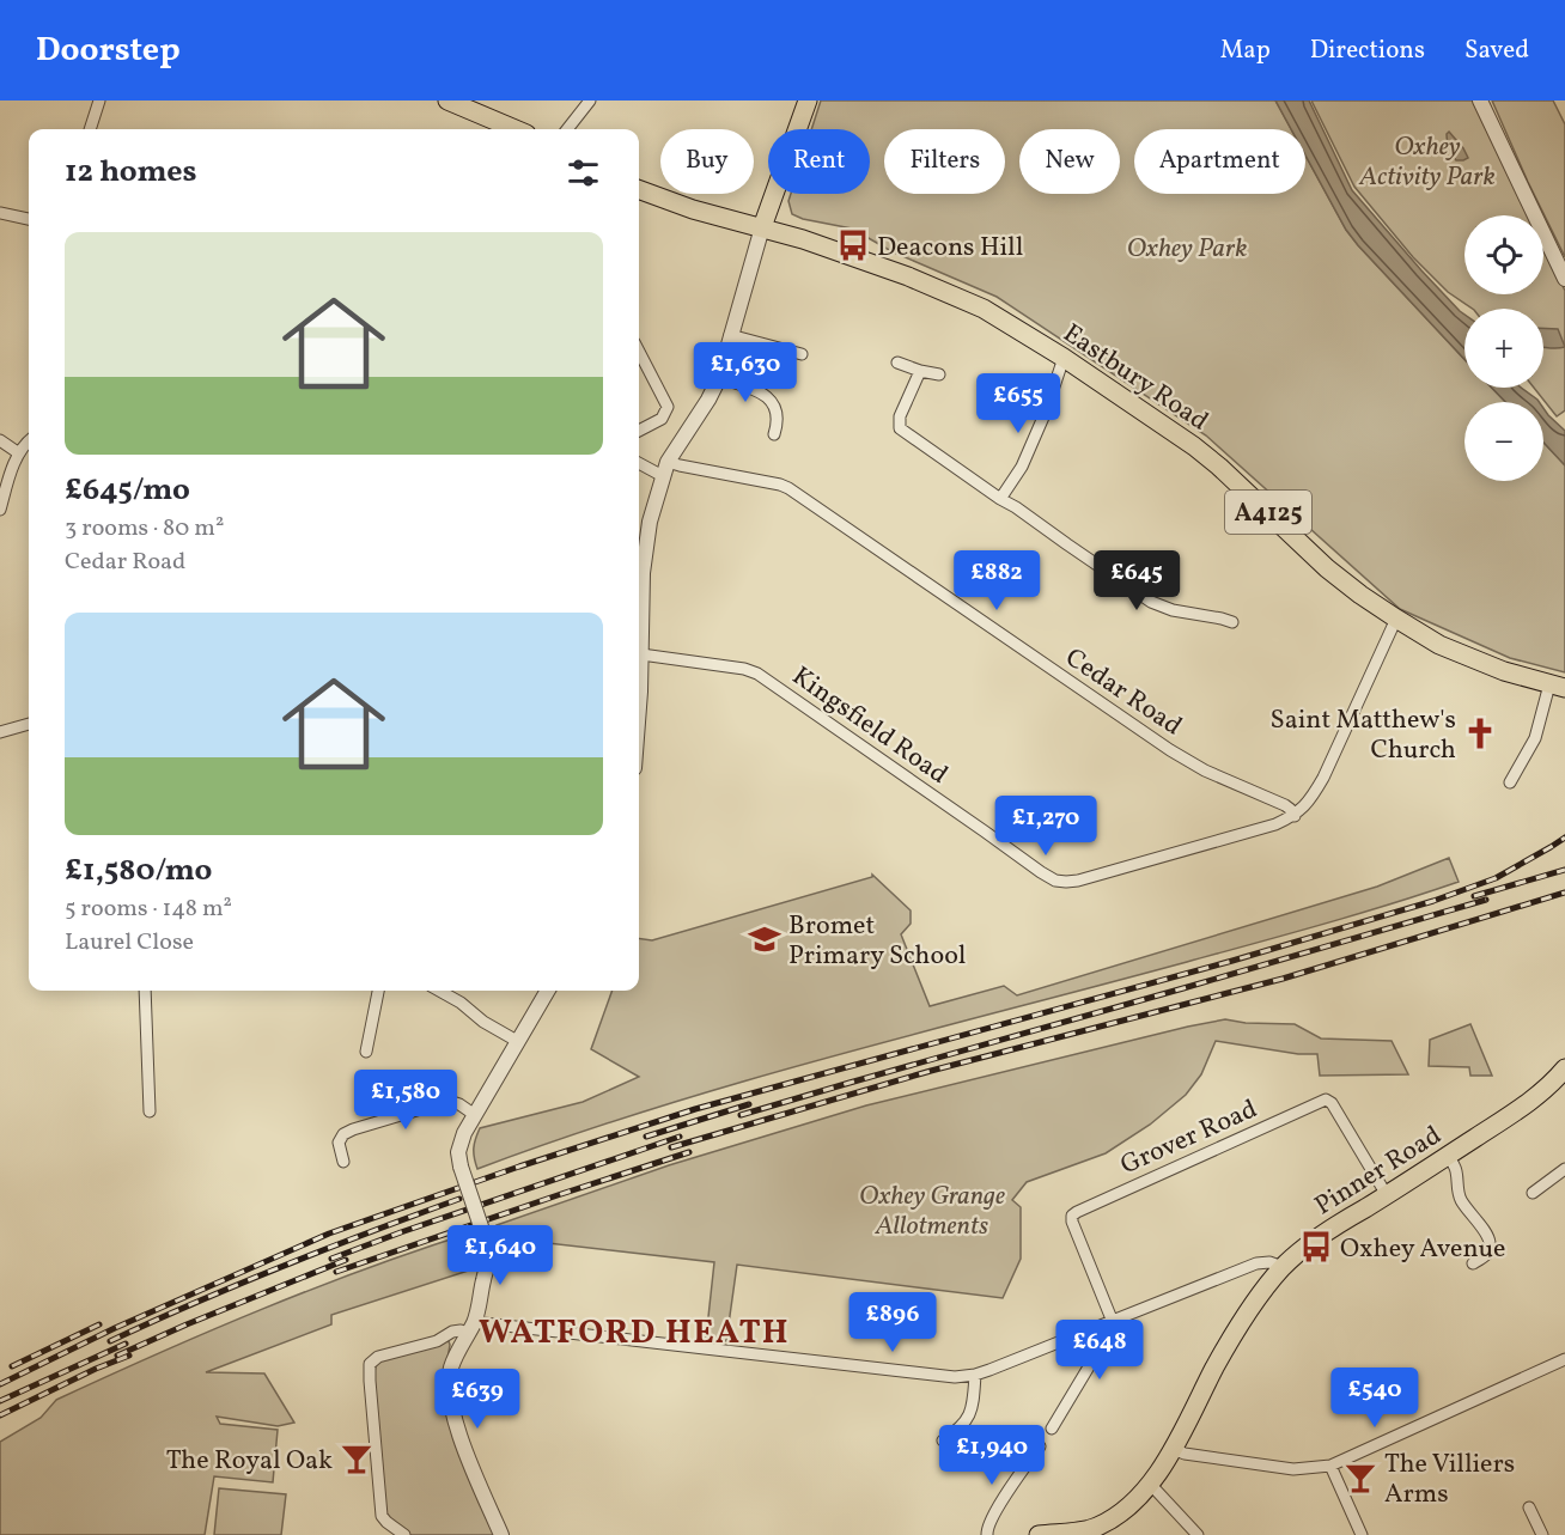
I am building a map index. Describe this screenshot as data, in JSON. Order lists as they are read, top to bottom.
{
  "streets": {
    "main road": ["Eastbury Road", "A4125", "Pinner Road"],
    "street": ["Cedar Road", "Kingsfield Road", "Grover Road"]
  },
  "crossings": [
    ["Cedar Road", "Kingsfield Road"],
    ["Grover Road", "Pinner Road"]
  ],
  "districts": ["WATFORD HEATH"],
  "parks": ["Oxhey Activity Park", "Oxhey Park", "Oxhey Grange Allotments"],
  "places": {
    "bus stop": ["Deacons Hill", "Oxhey Avenue"],
    "church": ["Saint Matthew's Church"],
    "school or university": ["Bromet Primary School"],
    "bar": ["The Royal Oak", "The Villiers Arms"]
  },
  "page": {
    "header": "Doorstep",
    "nav": ["Map", "Directions", "Saved"],
    "chip": [
      "Buy",
      "Rent",
      "Filters",
      "New",
      "Apartment"
    ],
    "heading": "12 homes",
    "map_buttons": ["+", "−"],
    "list": [
      {
        "name": "£645/mo",
        "note": "3 rooms · 80 m² · Cedar Road"
      },
      {
        "name": "£1,580/mo",
        "note": "5 rooms · 148 m² · Laurel Close"
      }
    ],
    "price": [
      "£1,630",
      "£655",
      "£882",
      "£645",
      "£1,270",
      "£1,580",
      "£1,640",
      "£896",
      "£648",
      "£540",
      "£639",
      "£1,940"
    ]
  }
}
